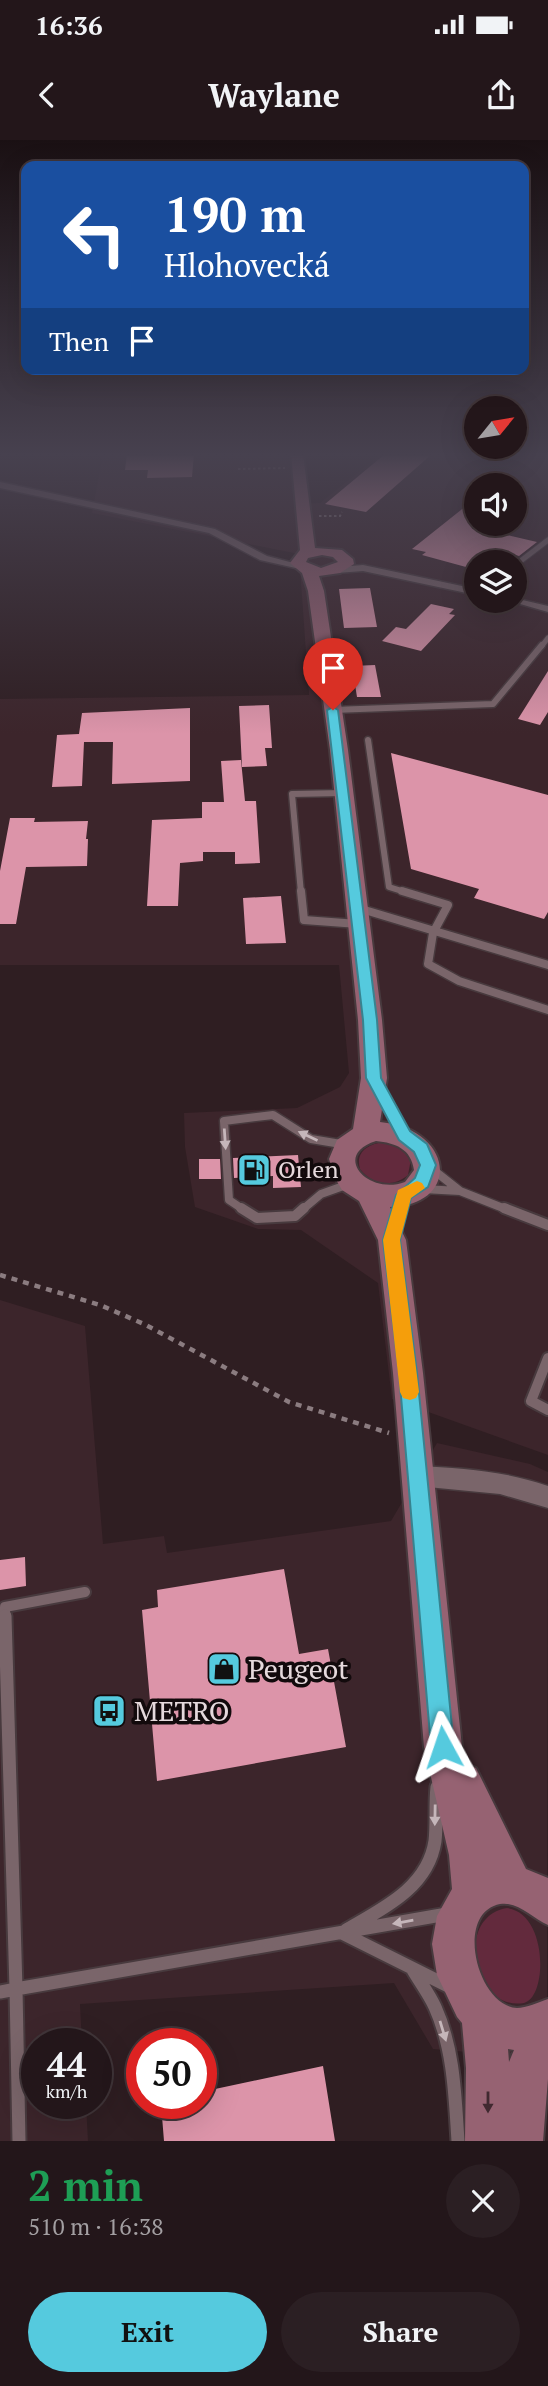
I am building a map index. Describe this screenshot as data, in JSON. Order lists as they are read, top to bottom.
{
  "places": {
    "fuel station": ["Orlen"],
    "shop": ["Peugeot"],
    "bus stop": ["METRO"]
  },
  "north": "top right",
  "page": {
    "status": "16:36",
    "header": "Waylane",
    "turn": ["190 m", "Hlohovecká"],
    "then": "Then",
    "speed": "44 km/h",
    "limit": "50",
    "heading": ["2 min", "510 m · 16:38"],
    "buttons": ["Exit", "Share"]
  }
}
